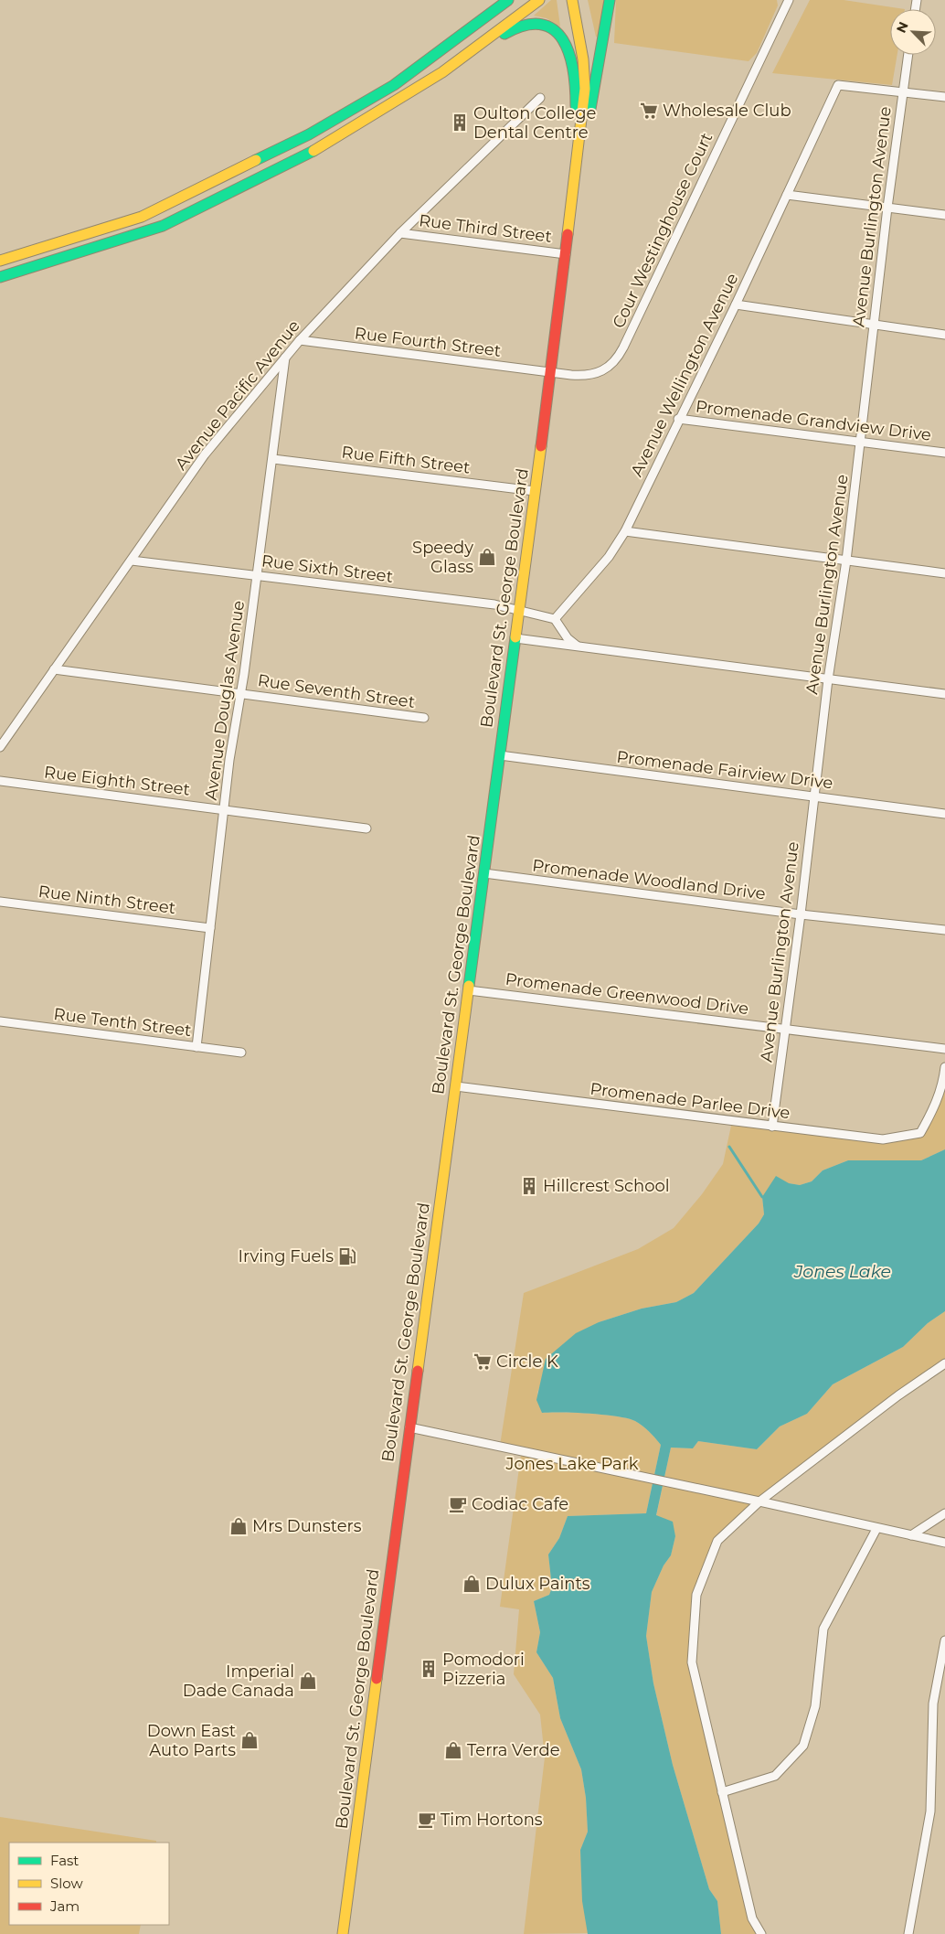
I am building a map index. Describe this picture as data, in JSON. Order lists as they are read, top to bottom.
{
  "streets": {
    "main road": ["Boulevard St. George Boulevard"],
    "street": [
      "Avenue Burlington Avenue",
      "Rue Third Street",
      "Cour Westinghouse Court",
      "Rue Fourth Street",
      "Avenue Wellington Avenue",
      "Avenue Pacific Avenue",
      "Promenade Grandview Drive",
      "Rue Fifth Street",
      "Rue Sixth Street",
      "Rue Seventh Street",
      "Avenue Douglas Avenue",
      "Promenade Fairview Drive",
      "Rue Eighth Street",
      "Promenade Woodland Drive",
      "Rue Ninth Street",
      "Promenade Greenwood Drive",
      "Rue Tenth Street",
      "Promenade Parlee Drive"
    ]
  },
  "crossings": [
    ["Avenue Burlington Avenue", "Avenue Wellington Avenue"],
    ["Avenue Burlington Avenue", "Promenade Grandview Drive"],
    ["Avenue Burlington Avenue", "Promenade Fairview Drive"],
    ["Avenue Burlington Avenue", "Promenade Woodland Drive"],
    ["Avenue Burlington Avenue", "Promenade Greenwood Drive"],
    ["Avenue Burlington Avenue", "Promenade Parlee Drive"],
    ["Rue Third Street", "Avenue Pacific Avenue"],
    ["Rue Third Street", "Boulevard St. George Boulevard"],
    ["Cour Westinghouse Court", "Rue Fourth Street"],
    ["Cour Westinghouse Court", "Boulevard St. George Boulevard"],
    ["Rue Fourth Street", "Avenue Pacific Avenue"],
    ["Rue Fourth Street", "Boulevard St. George Boulevard"],
    ["Avenue Wellington Avenue", "Promenade Grandview Drive"],
    ["Avenue Pacific Avenue", "Rue Sixth Street"],
    ["Avenue Pacific Avenue", "Rue Seventh Street"],
    ["Avenue Pacific Avenue", "Avenue Douglas Avenue"],
    ["Rue Fifth Street", "Boulevard St. George Boulevard"],
    ["Rue Fifth Street", "Avenue Douglas Avenue"],
    ["Rue Sixth Street", "Boulevard St. George Boulevard"],
    ["Rue Sixth Street", "Avenue Douglas Avenue"],
    ["Boulevard St. George Boulevard", "Promenade Fairview Drive"],
    ["Boulevard St. George Boulevard", "Promenade Woodland Drive"],
    ["Boulevard St. George Boulevard", "Promenade Greenwood Drive"],
    ["Boulevard St. George Boulevard", "Promenade Parlee Drive"],
    ["Rue Seventh Street", "Avenue Douglas Avenue"],
    ["Avenue Douglas Avenue", "Rue Eighth Street"],
    ["Avenue Douglas Avenue", "Rue Ninth Street"],
    ["Avenue Douglas Avenue", "Rue Tenth Street"]
  ],
  "water": ["Jones Lake"],
  "parks": ["Jones Lake Park"],
  "places": {
    "supermarket": ["Wholesale Club", "Circle K"],
    "building": ["Oulton College Dental Centre", "Hillcrest School", "Pomodori Pizzeria"],
    "shop": [
      "Speedy Glass",
      "Mrs Dunsters",
      "Dulux Paints",
      "Imperial Dade Canada",
      "Down East Auto Parts",
      "Terra Verde"
    ],
    "fuel station": ["Irving Fuels"],
    "cafe": ["Codiac Cafe", "Tim Hortons"]
  },
  "legend": ["Fast", "Slow", "Jam"],
  "north": "top left"
}
